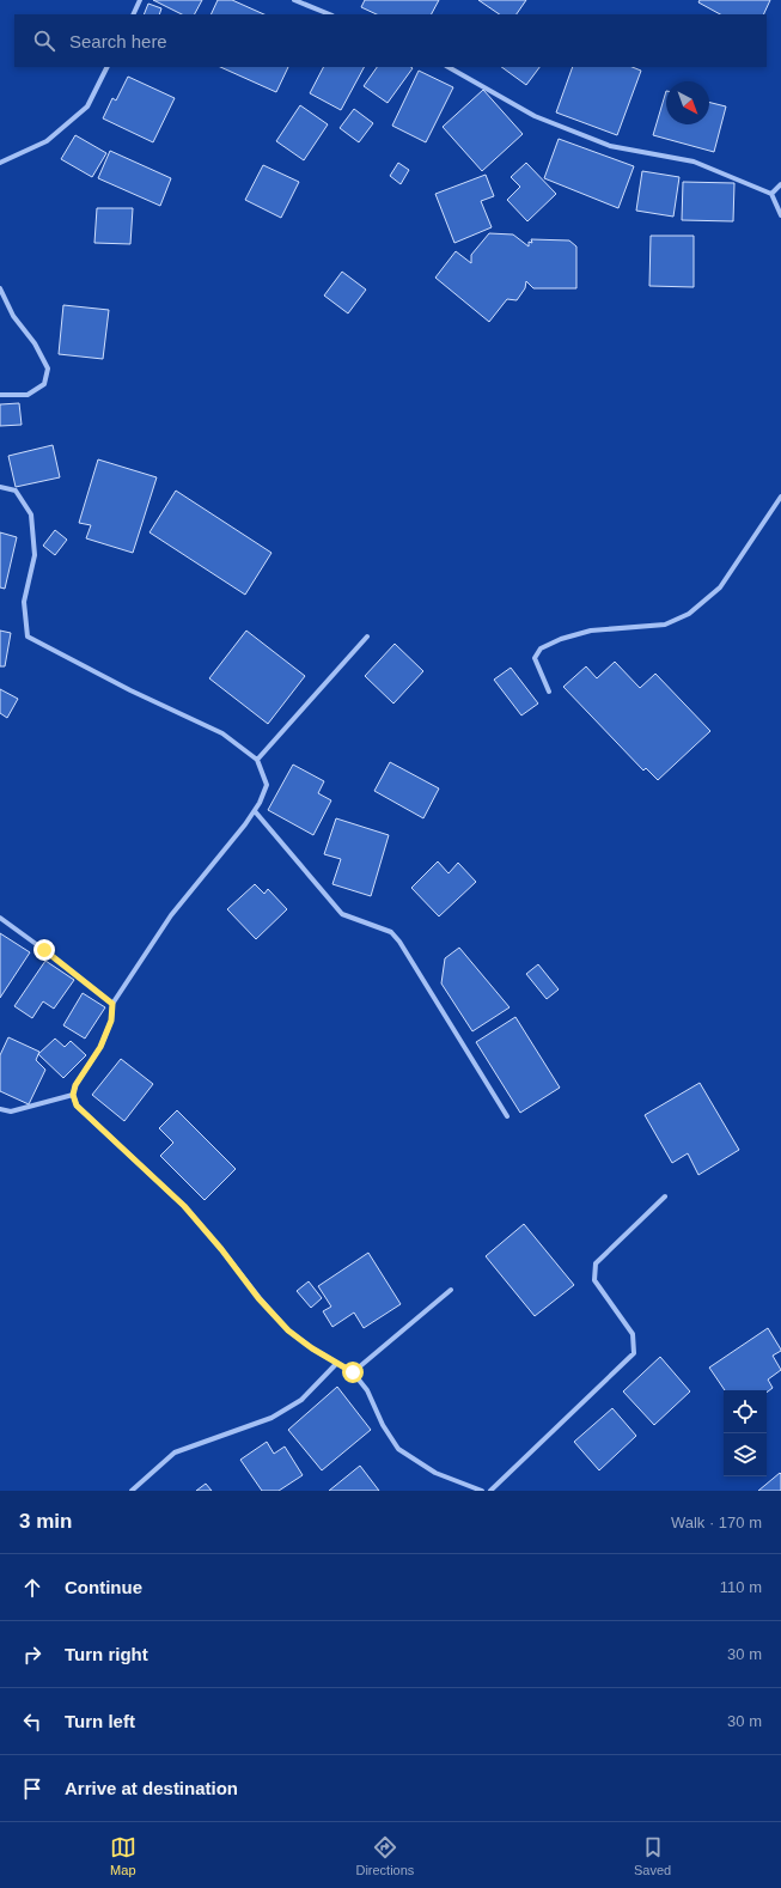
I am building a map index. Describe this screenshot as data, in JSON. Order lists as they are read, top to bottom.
{
  "north": "bottom right",
  "page": {
    "search": "Search here",
    "heading": ["3 min", "Walk · 170 m"],
    "list": [
      ["Continue", "110 m"],
      ["Turn right", "30 m"],
      ["Turn left", "30 m"],
      "Arrive at destination"
    ],
    "nav": ["Map", "Directions", "Saved"]
  }
}
